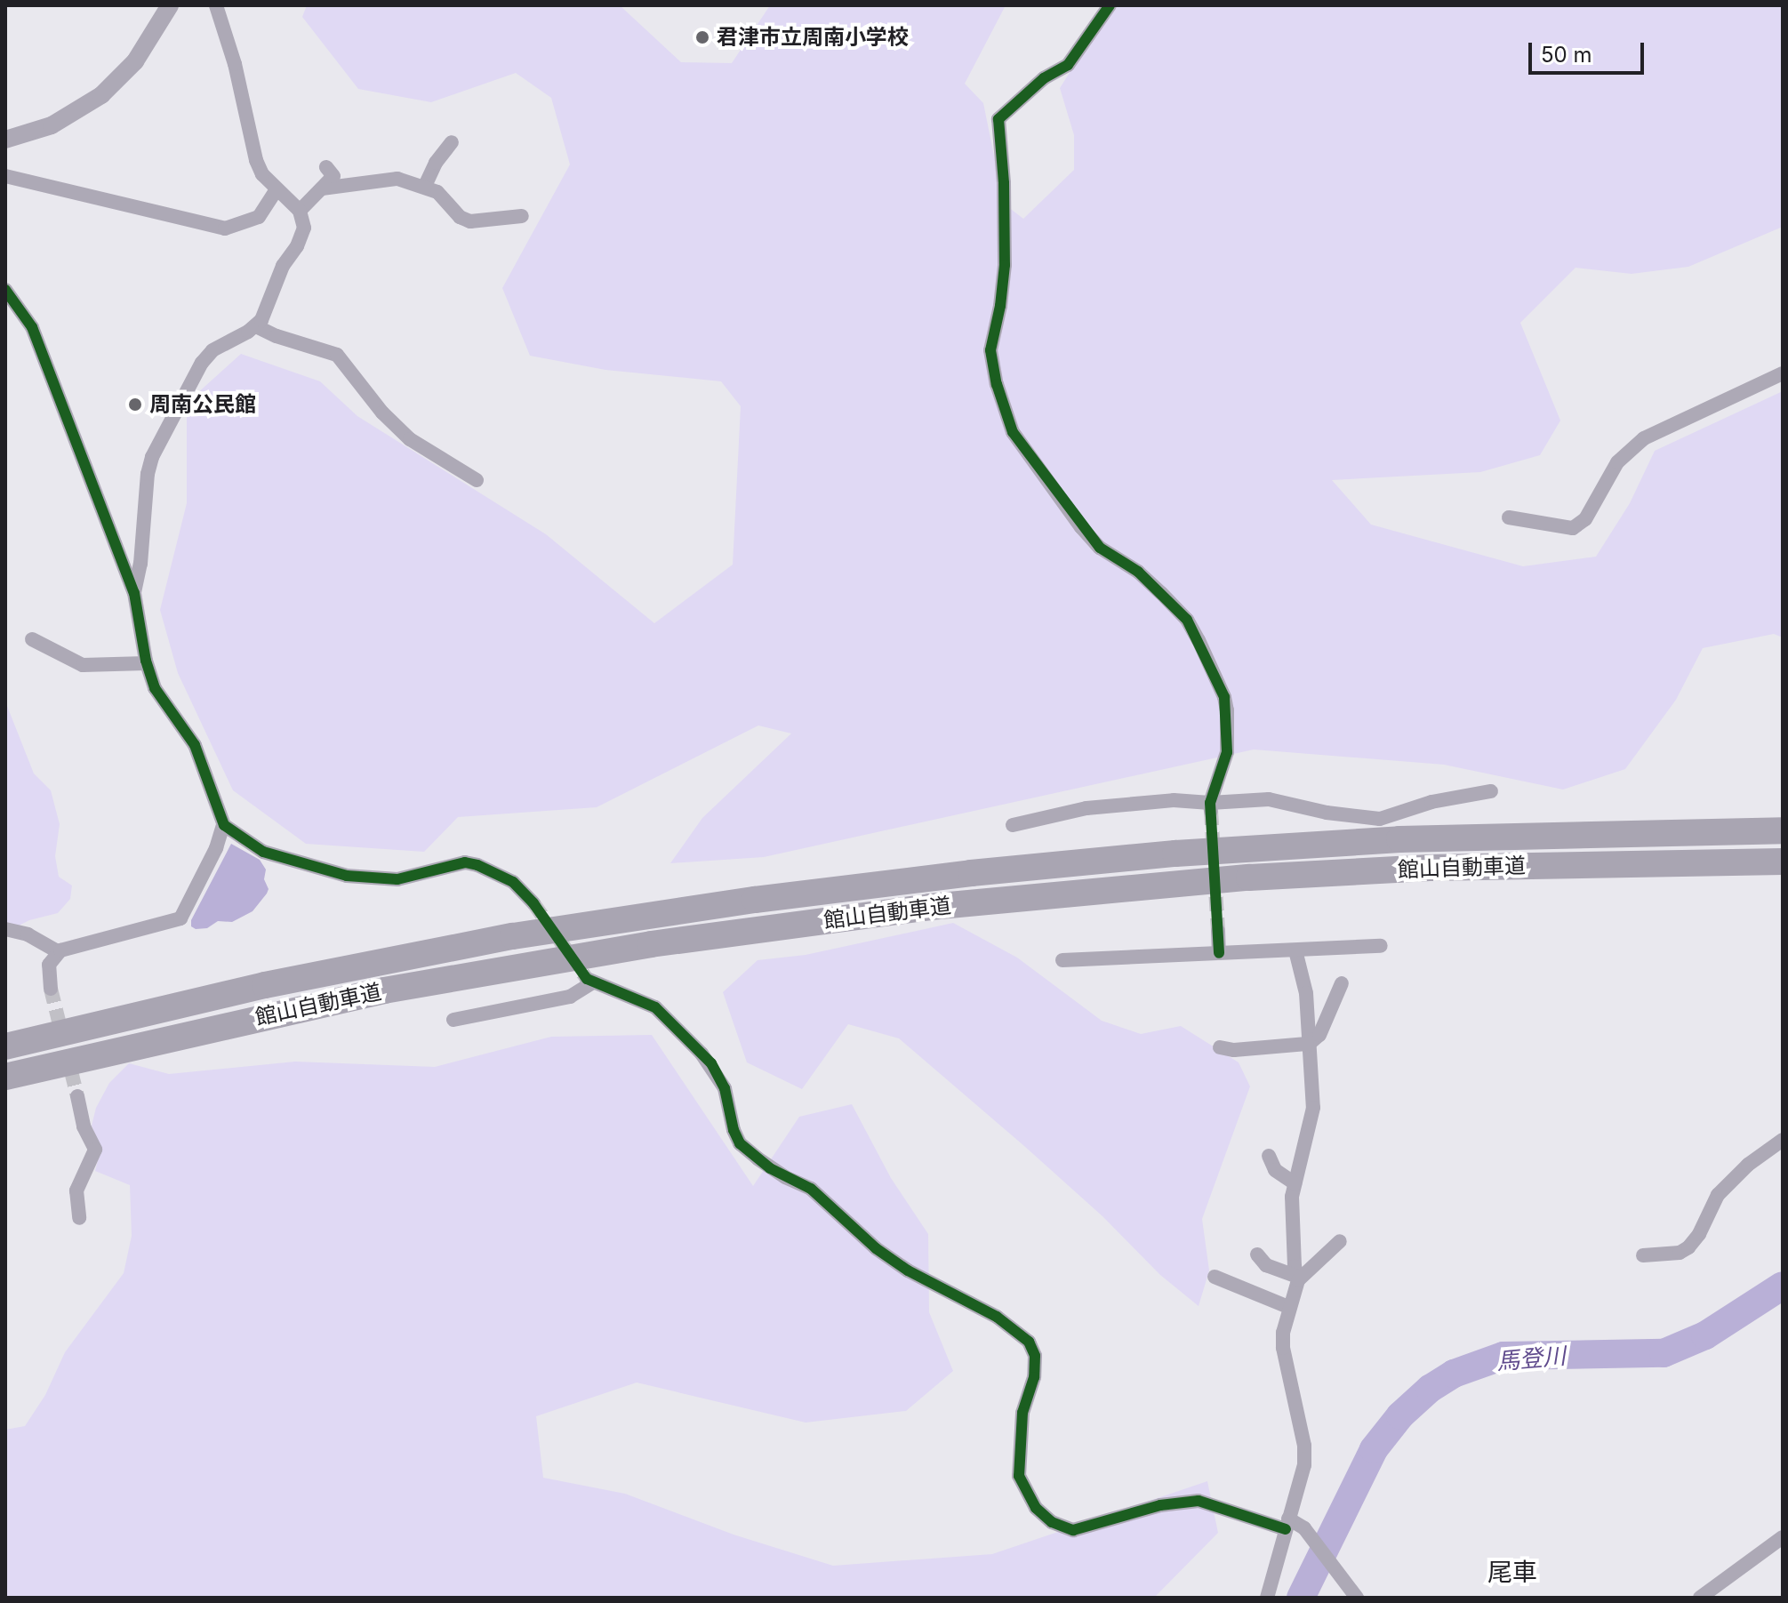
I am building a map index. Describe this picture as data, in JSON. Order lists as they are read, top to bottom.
{
  "streets": {
    "highway": ["館山自動車道"]
  },
  "districts": ["尾車"],
  "water": ["馬登川"],
  "places": ["君津市立周南小学校", "周南公民館"],
  "scale_bar": "50 m"
}
